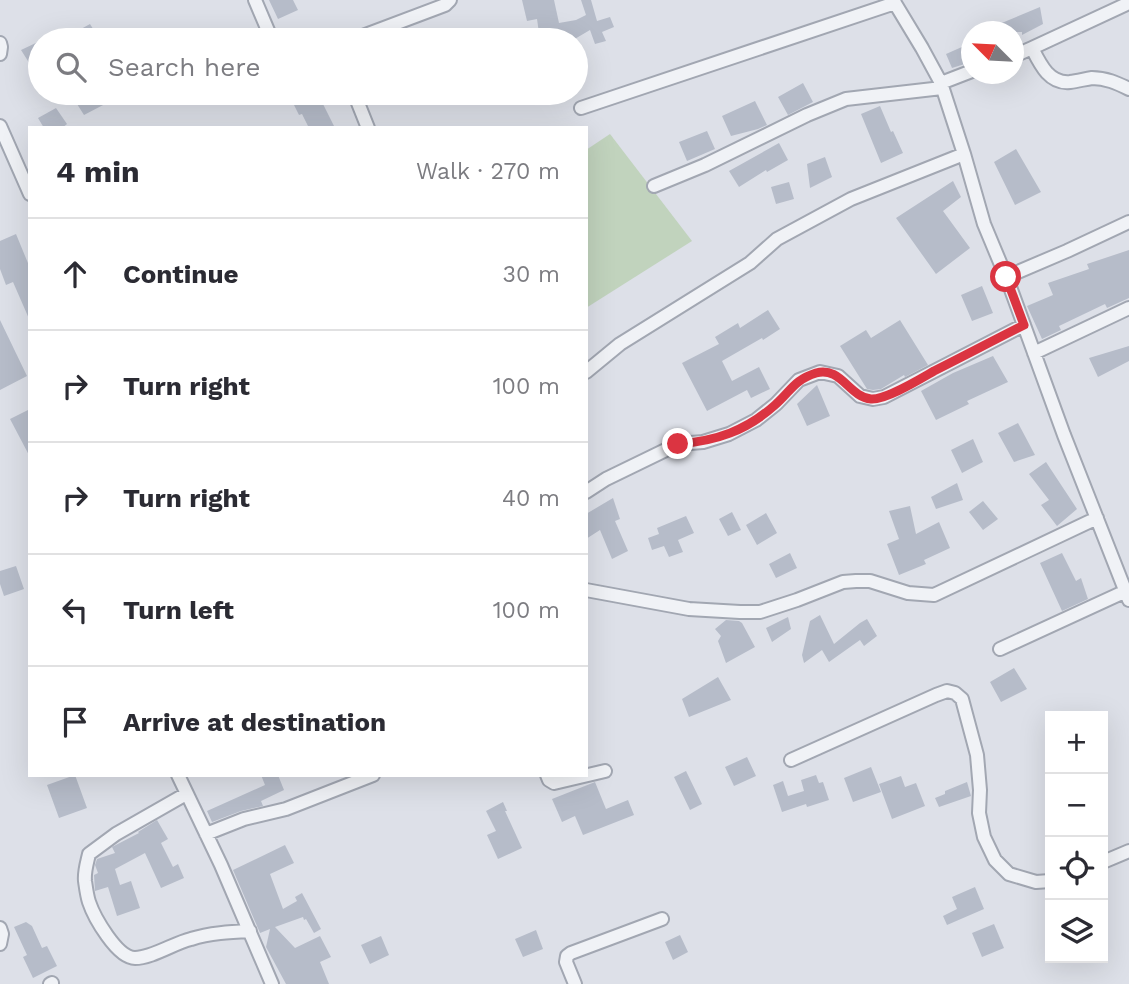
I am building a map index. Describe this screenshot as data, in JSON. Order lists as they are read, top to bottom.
{
  "north": "top left",
  "page": {
    "search": "Search here",
    "heading": ["4 min", "Walk · 270 m"],
    "list": [
      ["Continue", "30 m"],
      ["Turn right", "100 m"],
      ["Turn right", "40 m"],
      ["Turn left", "100 m"],
      "Arrive at destination"
    ],
    "map_buttons": ["+", "−"]
  }
}
